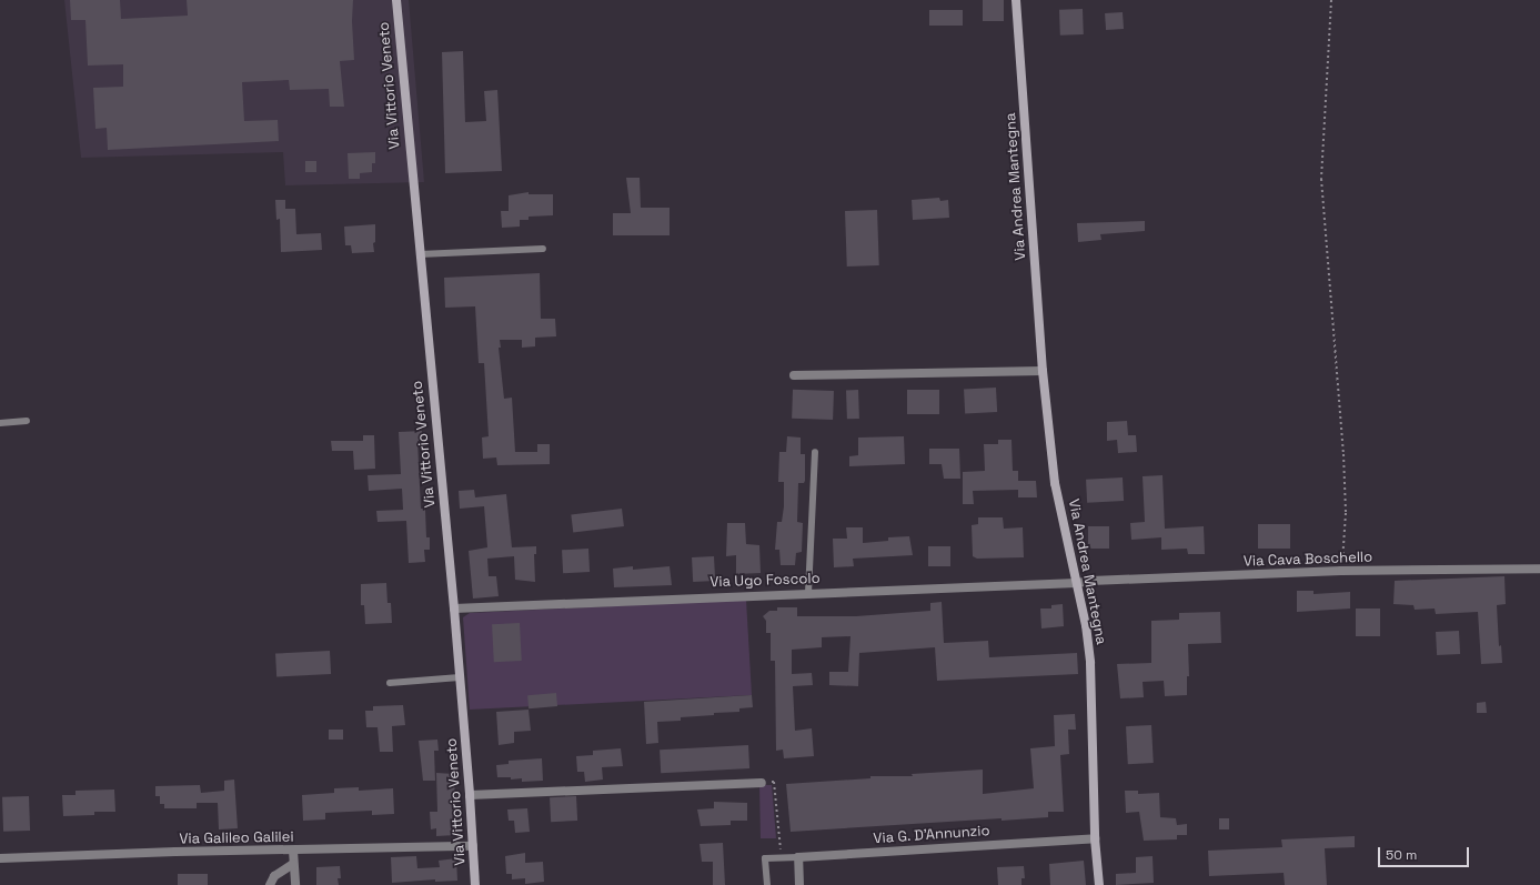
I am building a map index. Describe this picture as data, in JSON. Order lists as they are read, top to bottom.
{
  "streets": {
    "main road": ["Via Vittorio Veneto", "Via Andrea Mantegna"],
    "street": [
      "Via Cava Boschello",
      "Via Ugo Foscolo",
      "Via G. D'Annunzio",
      "Via Galileo Galilei"
    ]
  },
  "crossings": [
    ["Via Vittorio Veneto", "Via Ugo Foscolo"],
    ["Via Vittorio Veneto", "Via Galileo Galilei"],
    ["Via Andrea Mantegna", "Via Cava Boschello"],
    ["Via Andrea Mantegna", "Via Ugo Foscolo"],
    ["Via Andrea Mantegna", "Via G. D'Annunzio"],
    ["Via Cava Boschello", "Via Ugo Foscolo"]
  ],
  "scale_bar": "50 m"
}
